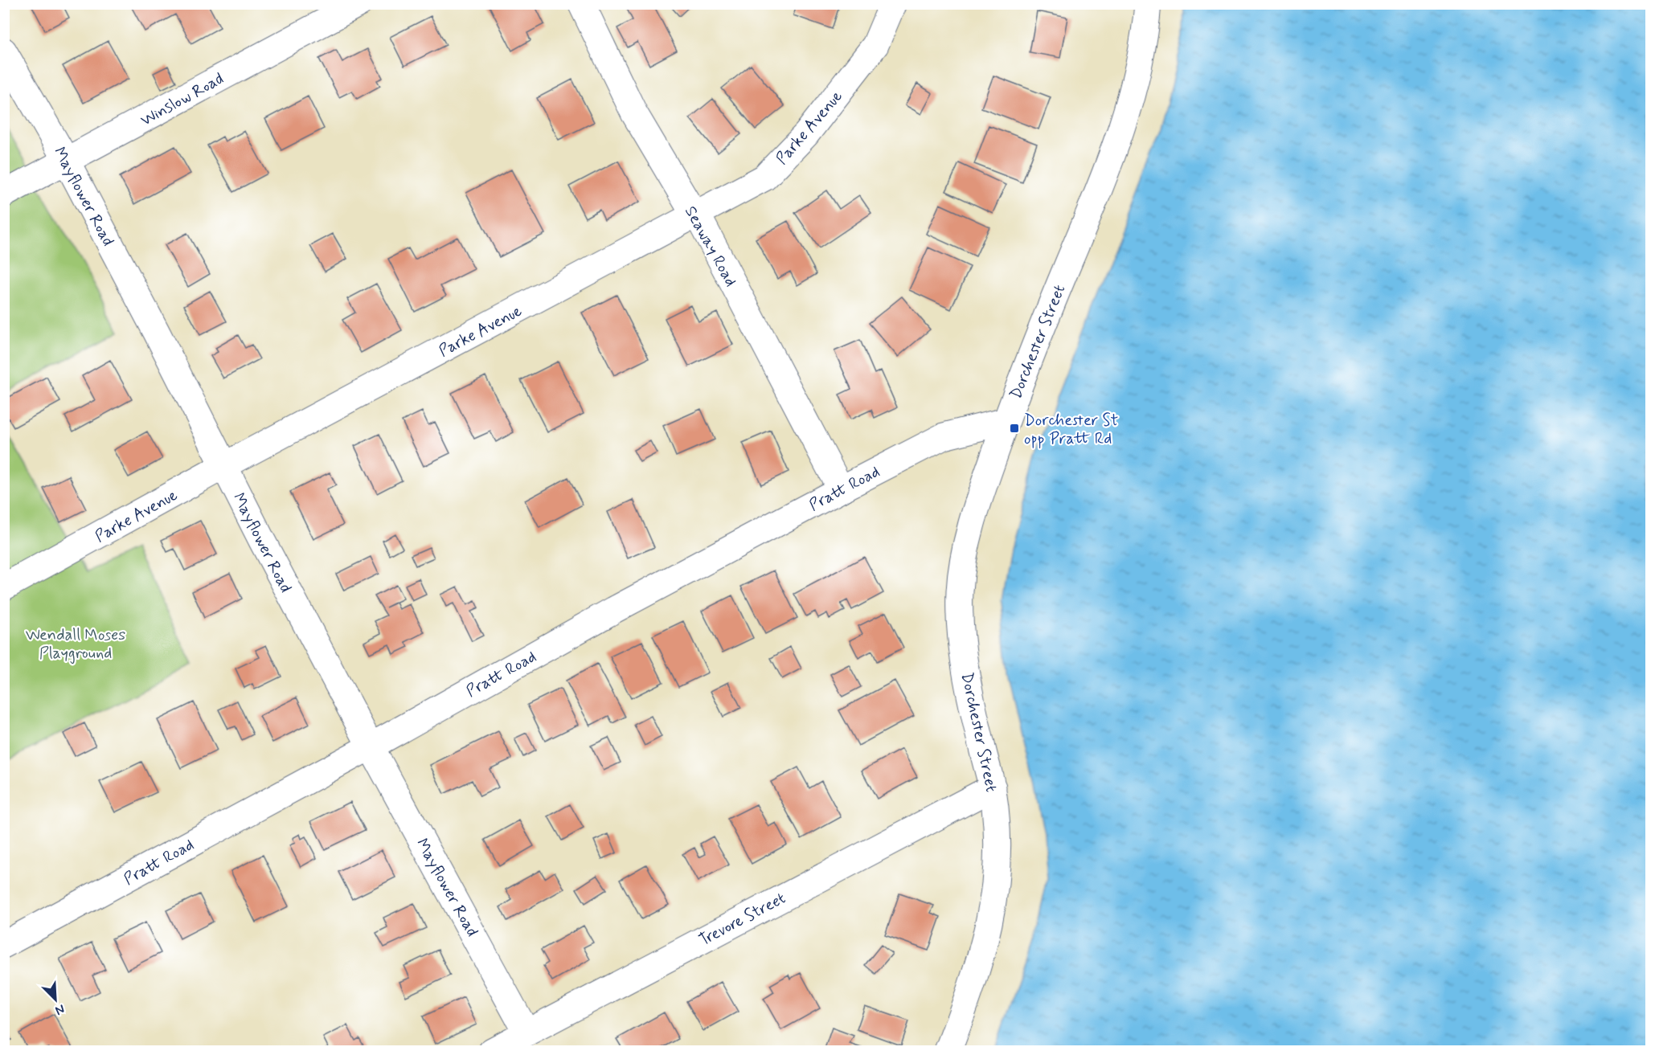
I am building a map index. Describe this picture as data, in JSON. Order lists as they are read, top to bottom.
{
  "streets": {
    "street": [
      "Winslow Road",
      "Parke Avenue",
      "Mayflower Road",
      "Seaway Road",
      "Dorchester Street",
      "Pratt Road",
      "Trevore Street"
    ]
  },
  "crossings": [
    ["Winslow Road", "Mayflower Road"],
    ["Parke Avenue", "Mayflower Road"],
    ["Parke Avenue", "Seaway Road"],
    ["Mayflower Road", "Pratt Road"],
    ["Mayflower Road", "Trevore Street"],
    ["Seaway Road", "Pratt Road"],
    ["Dorchester Street", "Pratt Road"],
    ["Dorchester Street", "Trevore Street"]
  ],
  "parks": ["Wendall Moses Playground"],
  "places": {
    "transit": ["Dorchester St opp Pratt Rd"]
  },
  "north": "bottom right"
}
